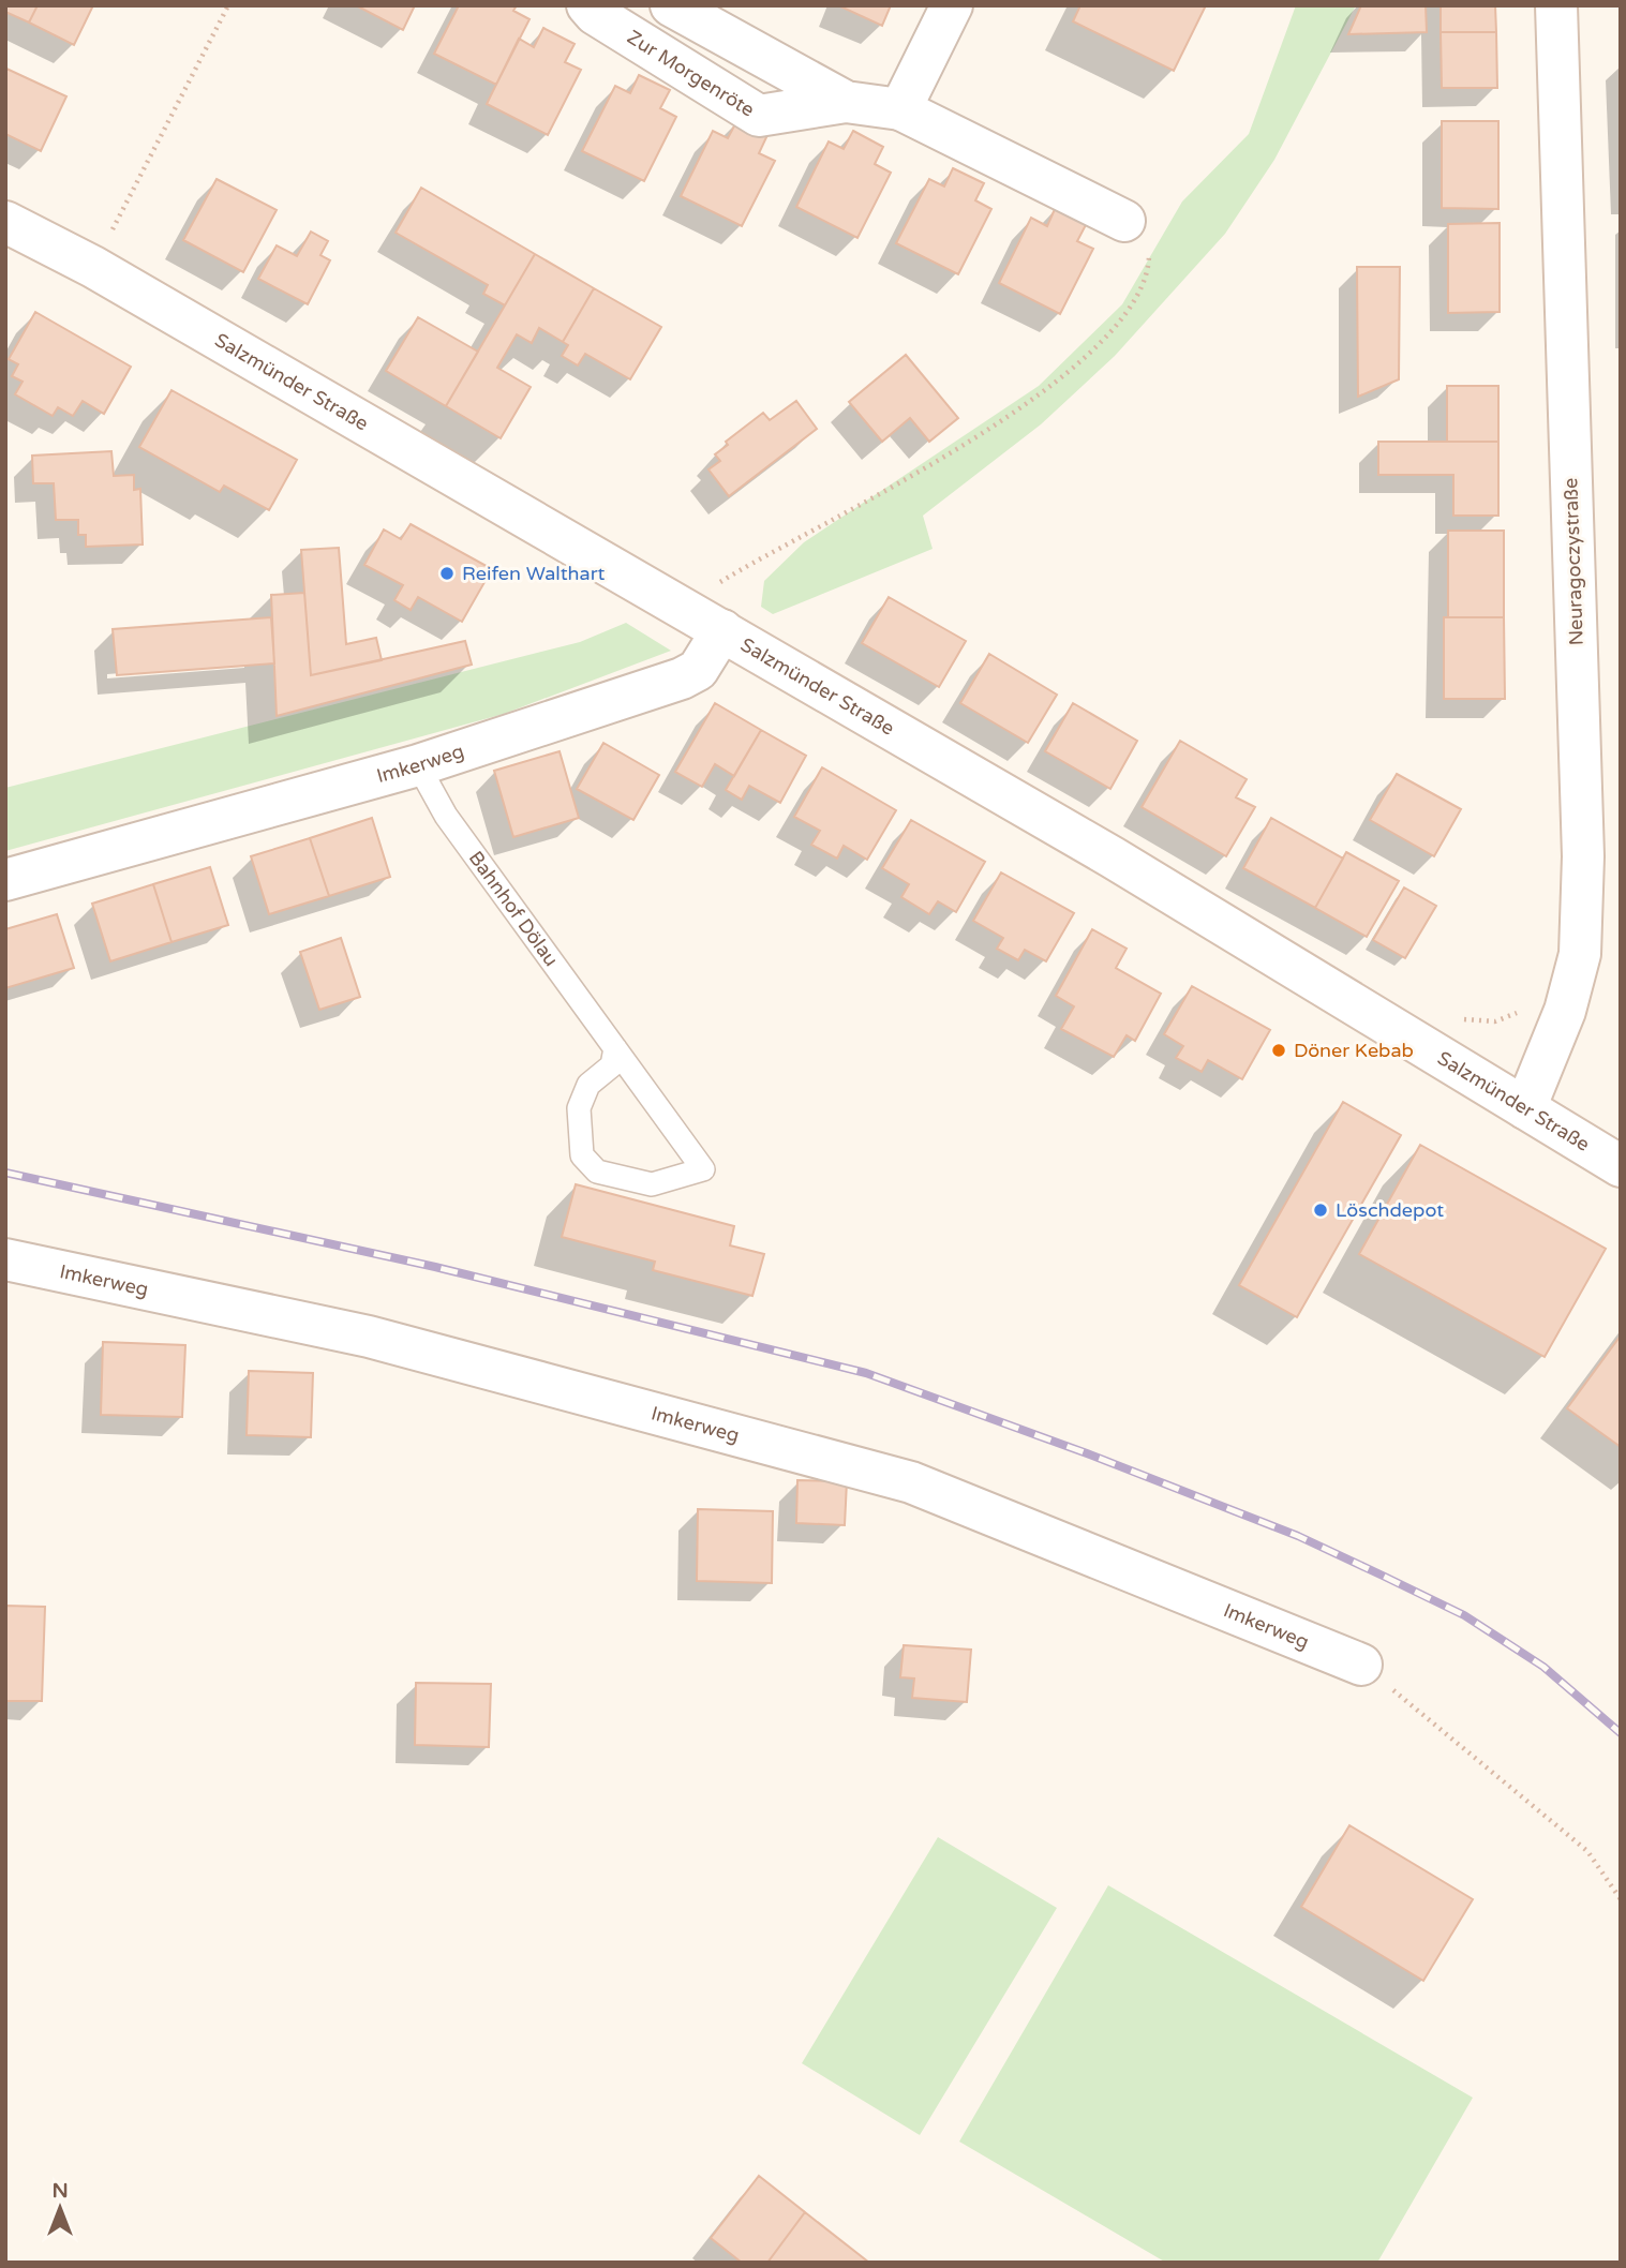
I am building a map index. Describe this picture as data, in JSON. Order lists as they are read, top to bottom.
{
  "streets": {
    "street": [
      "Zur Morgenröte",
      "Salzmünder Straße",
      "Neuragoczystraße",
      "Imkerweg"
    ],
    "lane": ["Bahnhof Dölau"]
  },
  "crossings": [
    ["Salzmünder Straße", "Neuragoczystraße"],
    ["Salzmünder Straße", "Imkerweg"],
    ["Imkerweg", "Bahnhof Dölau"]
  ],
  "places": ["Reifen Walthart", "Döner Kebab", "Löschdepot"],
  "north": "top"
}
